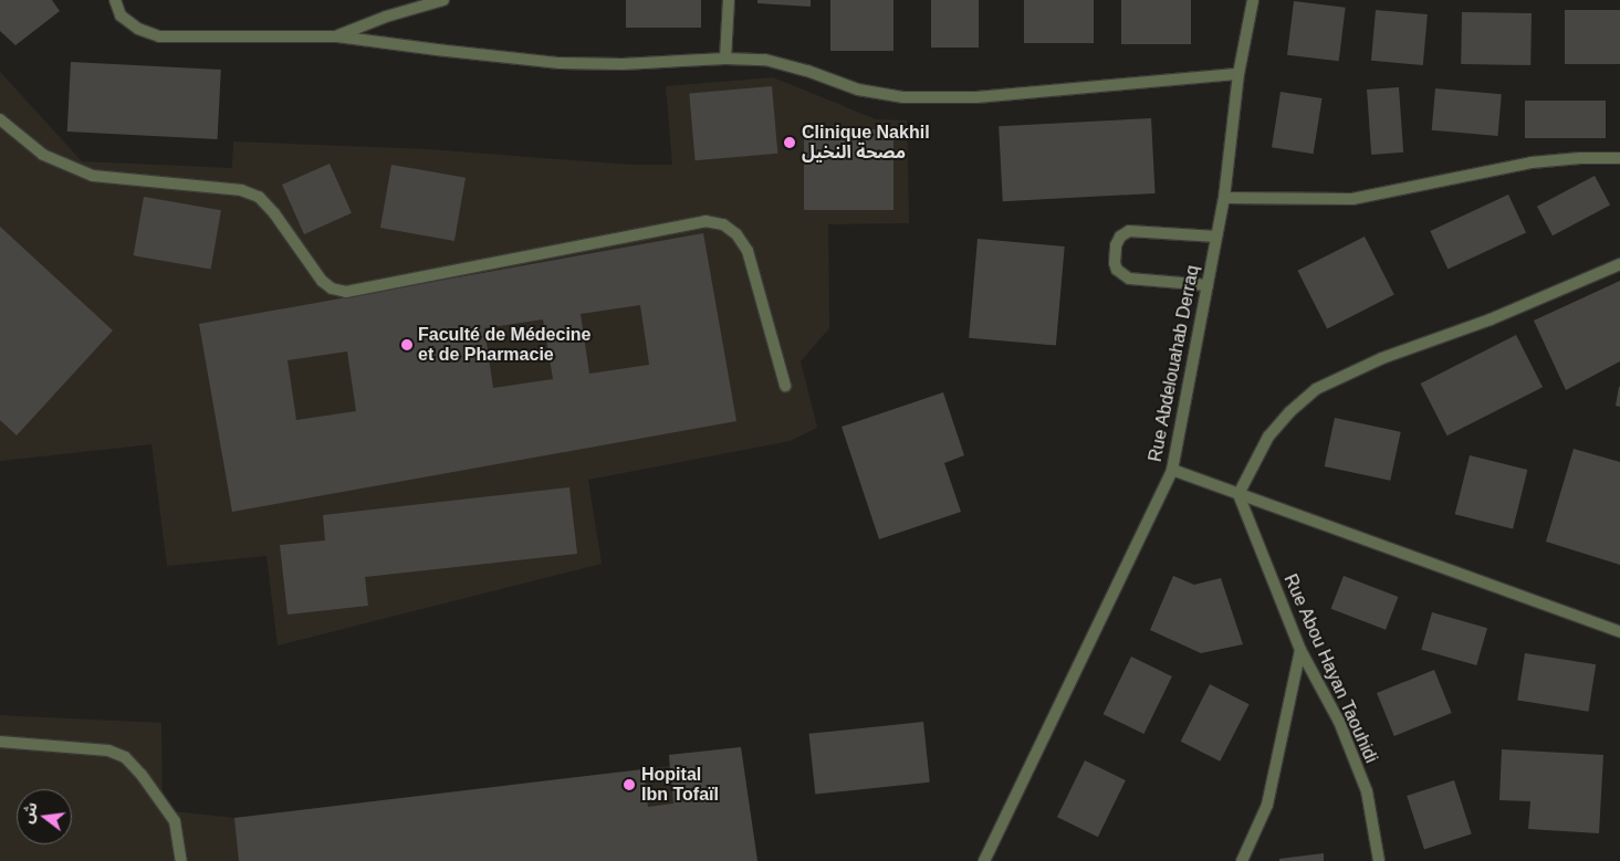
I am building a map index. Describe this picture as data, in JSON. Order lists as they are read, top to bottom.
{
  "streets": {
    "street": ["Rue Abdelouahab Derraq", "Rue Abou Hayan Taouhidi"]
  },
  "places": ["Clinique Nakhil مصحة النخيل", "Faculté de Médecine et de Pharmacie", "Hopital Ibn Tofaïl"],
  "north": "left"
}
